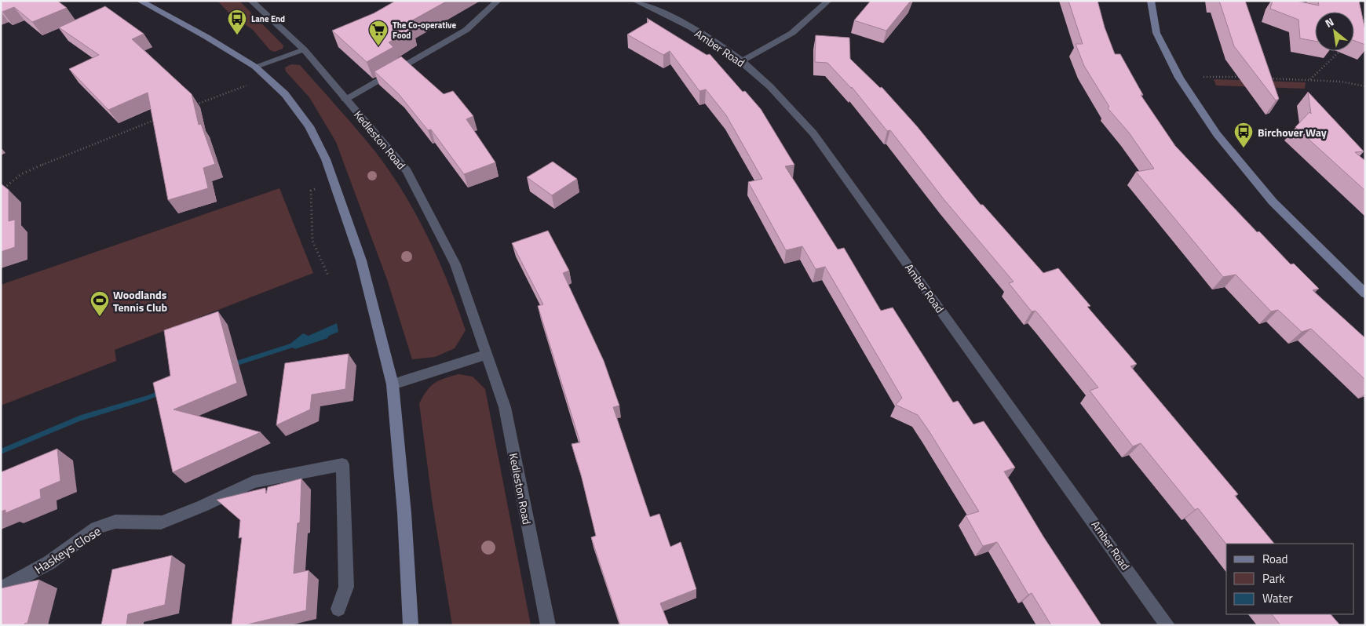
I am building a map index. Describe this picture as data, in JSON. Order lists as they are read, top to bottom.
{
  "streets": {
    "street": ["Amber Road", "Kedleston Road", "Haskeys Close"]
  },
  "places": {
    "bus stop": ["Lane End", "Birchover Way"],
    "supermarket": ["The Co-operative Food"],
    "sports": ["Woodlands Tennis Club"]
  },
  "legend": ["Road", "Park", "Water"],
  "north": "top left"
}
